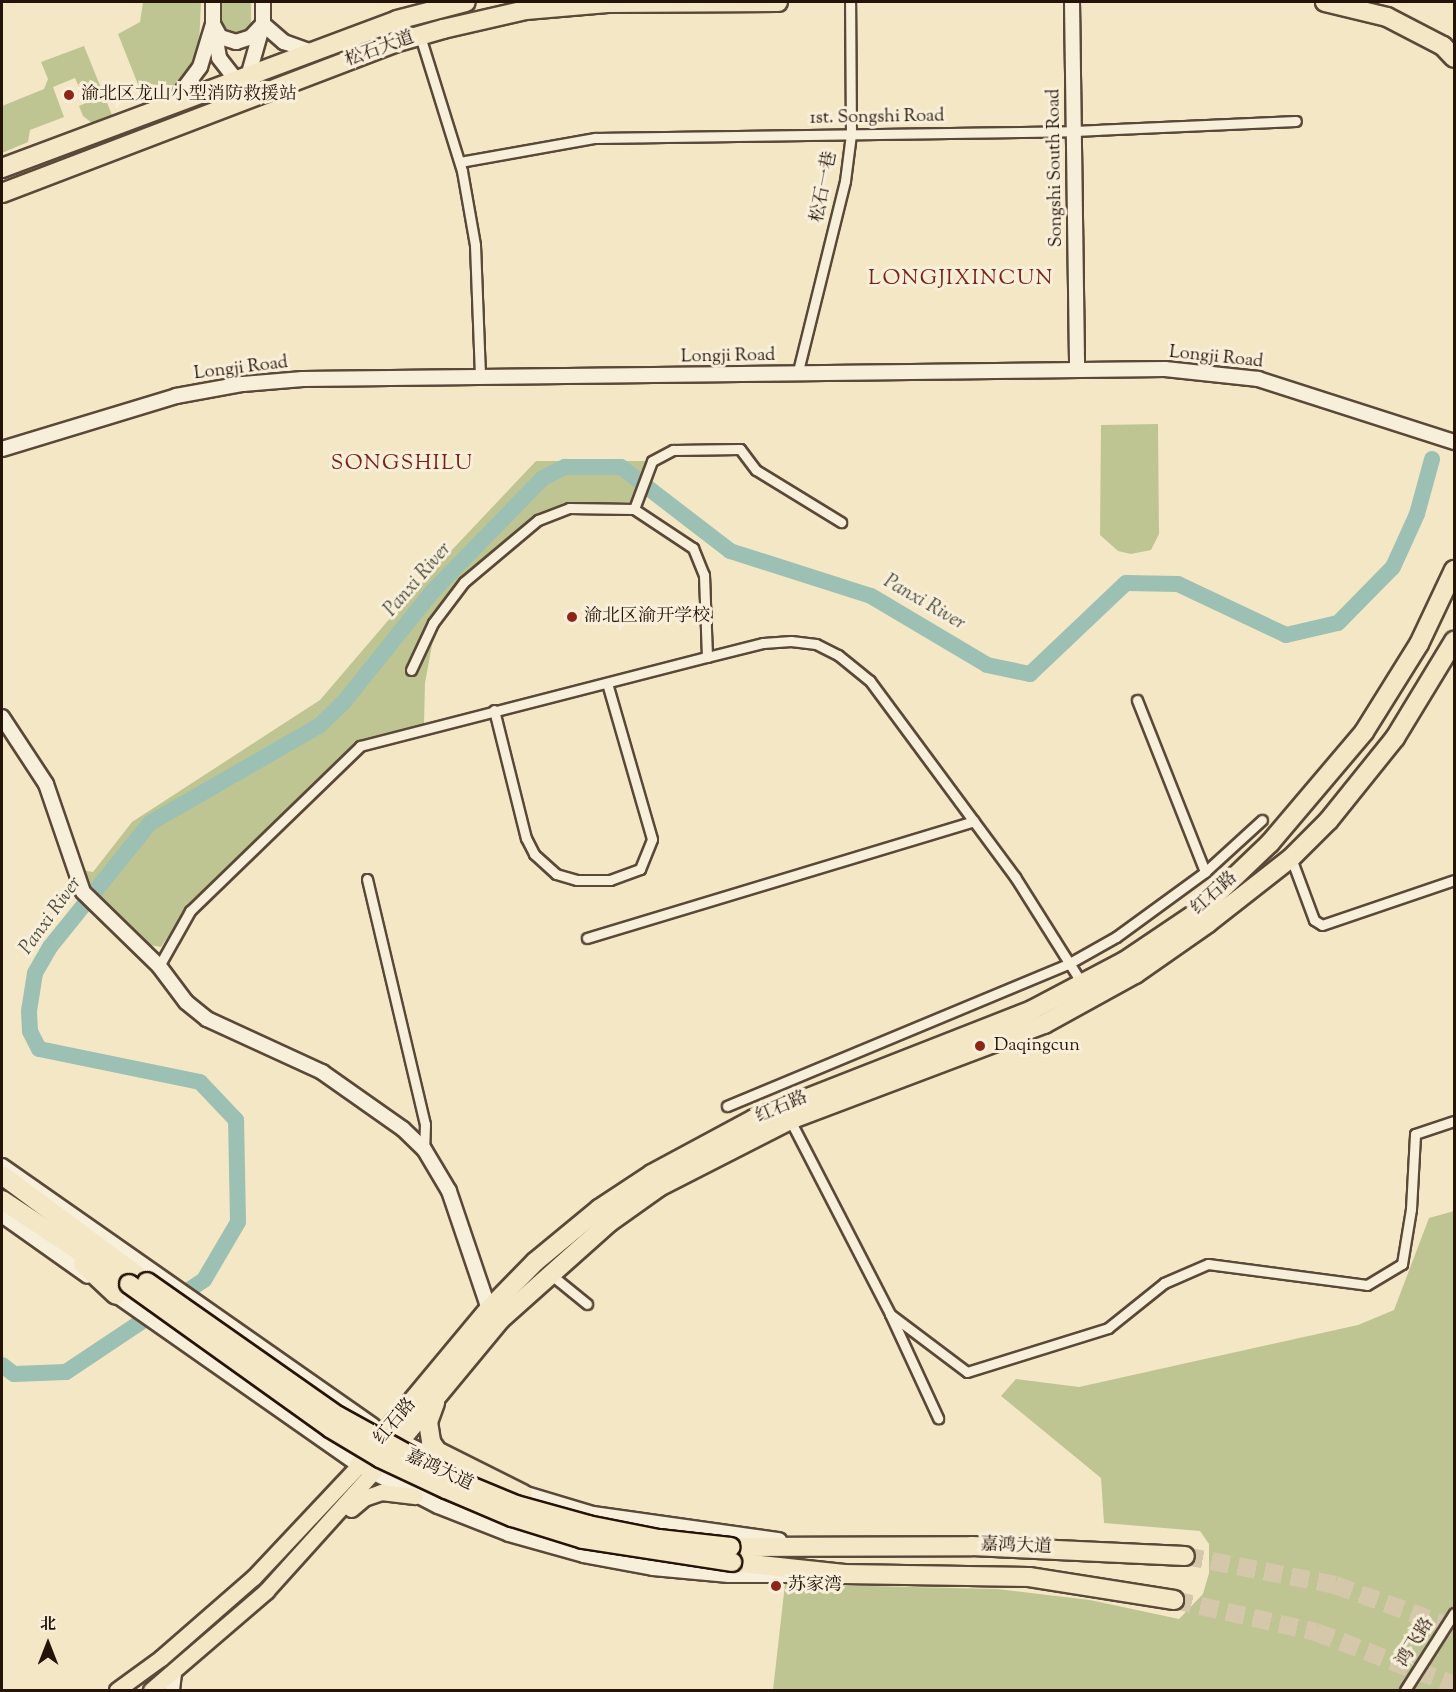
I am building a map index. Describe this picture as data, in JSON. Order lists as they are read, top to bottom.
{
  "streets": {
    "highway": ["松石大道", "红石路", "嘉鸿大道"],
    "street": [
      "1st. Songshi Road",
      "Songshi South Road",
      "松石一巷",
      "Longji Road",
      "鸿飞路"
    ]
  },
  "crossings": [
    ["1st. Songshi Road", "Songshi South Road"],
    ["1st. Songshi Road", "松石一巷"],
    ["Songshi South Road", "Longji Road"],
    ["松石一巷", "Longji Road"],
    ["红石路", "嘉鸿大道"]
  ],
  "districts": ["LONGJIXINCUN", "SONGSHILU"],
  "water": ["Panxi River"],
  "places": [
    "渝北区龙山小型消防救援站",
    "渝北区渝开学校",
    "Daqingcun",
    "苏家湾"
  ],
  "north": "top"
}
